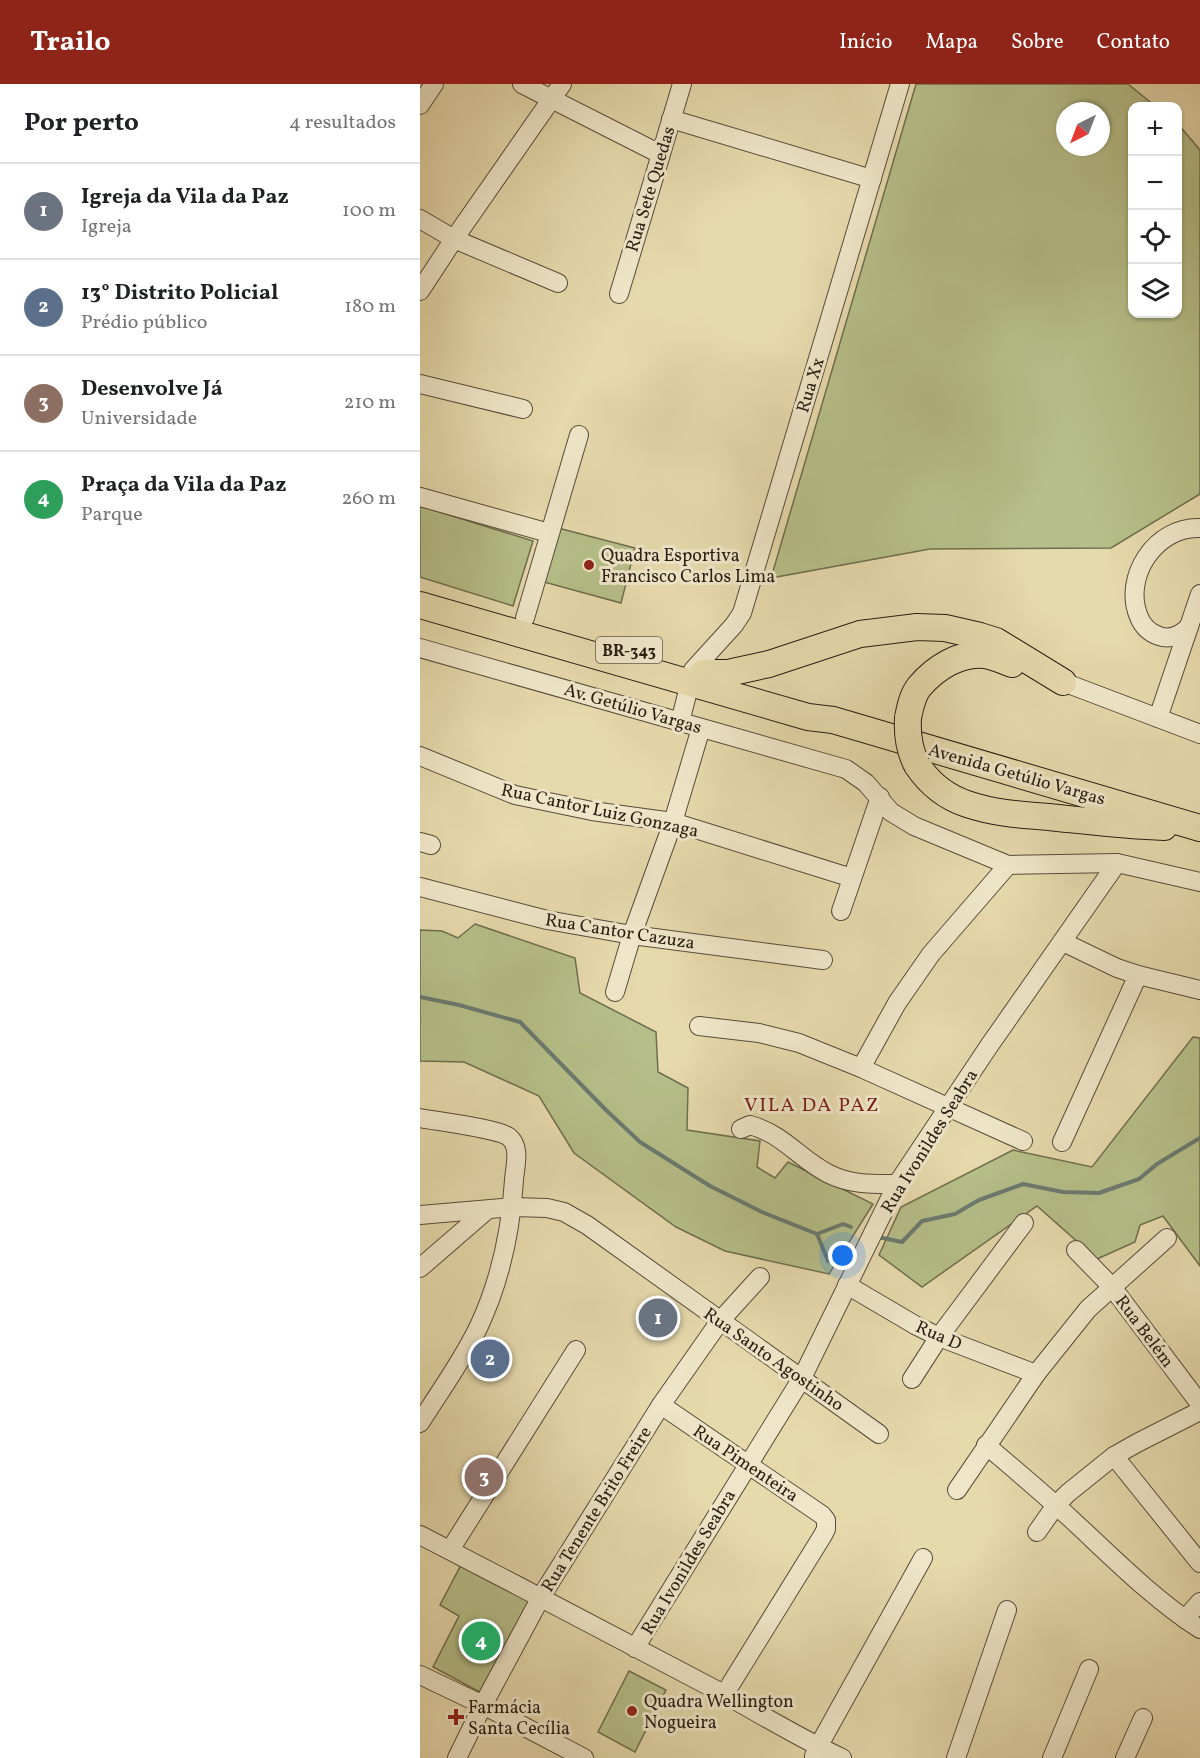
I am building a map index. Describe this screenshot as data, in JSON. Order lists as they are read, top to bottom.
{
  "streets": {
    "highway": ["BR-343", "Avenida Getúlio Vargas"],
    "street": [
      "Rua Sete Quedas",
      "Rua Xx",
      "Av. Getúlio Vargas",
      "Rua Cantor Luiz Gonzaga",
      "Rua Cantor Cazuza",
      "Rua Ivonildes Seabra",
      "Rua Belém",
      "Rua D",
      "Rua Santo Agostinho",
      "Rua Pimenteira",
      "Rua Tenente Brito Freire"
    ]
  },
  "crossings": [
    ["Rua Xx", "Avenida Getúlio Vargas"],
    ["Rua Ivonildes Seabra", "Rua D"],
    ["Rua Ivonildes Seabra", "Rua Santo Agostinho"],
    ["Rua Ivonildes Seabra", "Rua Pimenteira"],
    ["Rua Santo Agostinho", "Rua Tenente Brito Freire"],
    ["Rua Pimenteira", "Rua Tenente Brito Freire"]
  ],
  "districts": ["VILA DA PAZ"],
  "places": {
    "other": ["Quadra Esportiva Francisco Carlos Lima", "Quadra Wellington Nogueira"],
    "health": ["Farmácia Santa Cecília"]
  },
  "north": "bottom left",
  "page": {
    "header": "Trailo",
    "nav": [
      "Início",
      "Mapa",
      "Sobre",
      "Contato"
    ],
    "heading": ["Por perto", "4 resultados"],
    "map_buttons": ["+", "−"],
    "list": [
      {
        "mark": "1",
        "name": "Igreja da Vila da Paz",
        "note": "Igreja",
        "value": "100 m"
      },
      {
        "mark": "2",
        "name": "13° Distrito Policial",
        "note": "Prédio público",
        "value": "180 m"
      },
      {
        "mark": "3",
        "name": "Desenvolve Já",
        "note": "Universidade",
        "value": "210 m"
      },
      {
        "mark": "4",
        "name": "Praça da Vila da Paz",
        "note": "Parque",
        "value": "260 m"
      }
    ],
    "pins": [
      "1",
      "2",
      "3",
      "4"
    ]
  }
}
